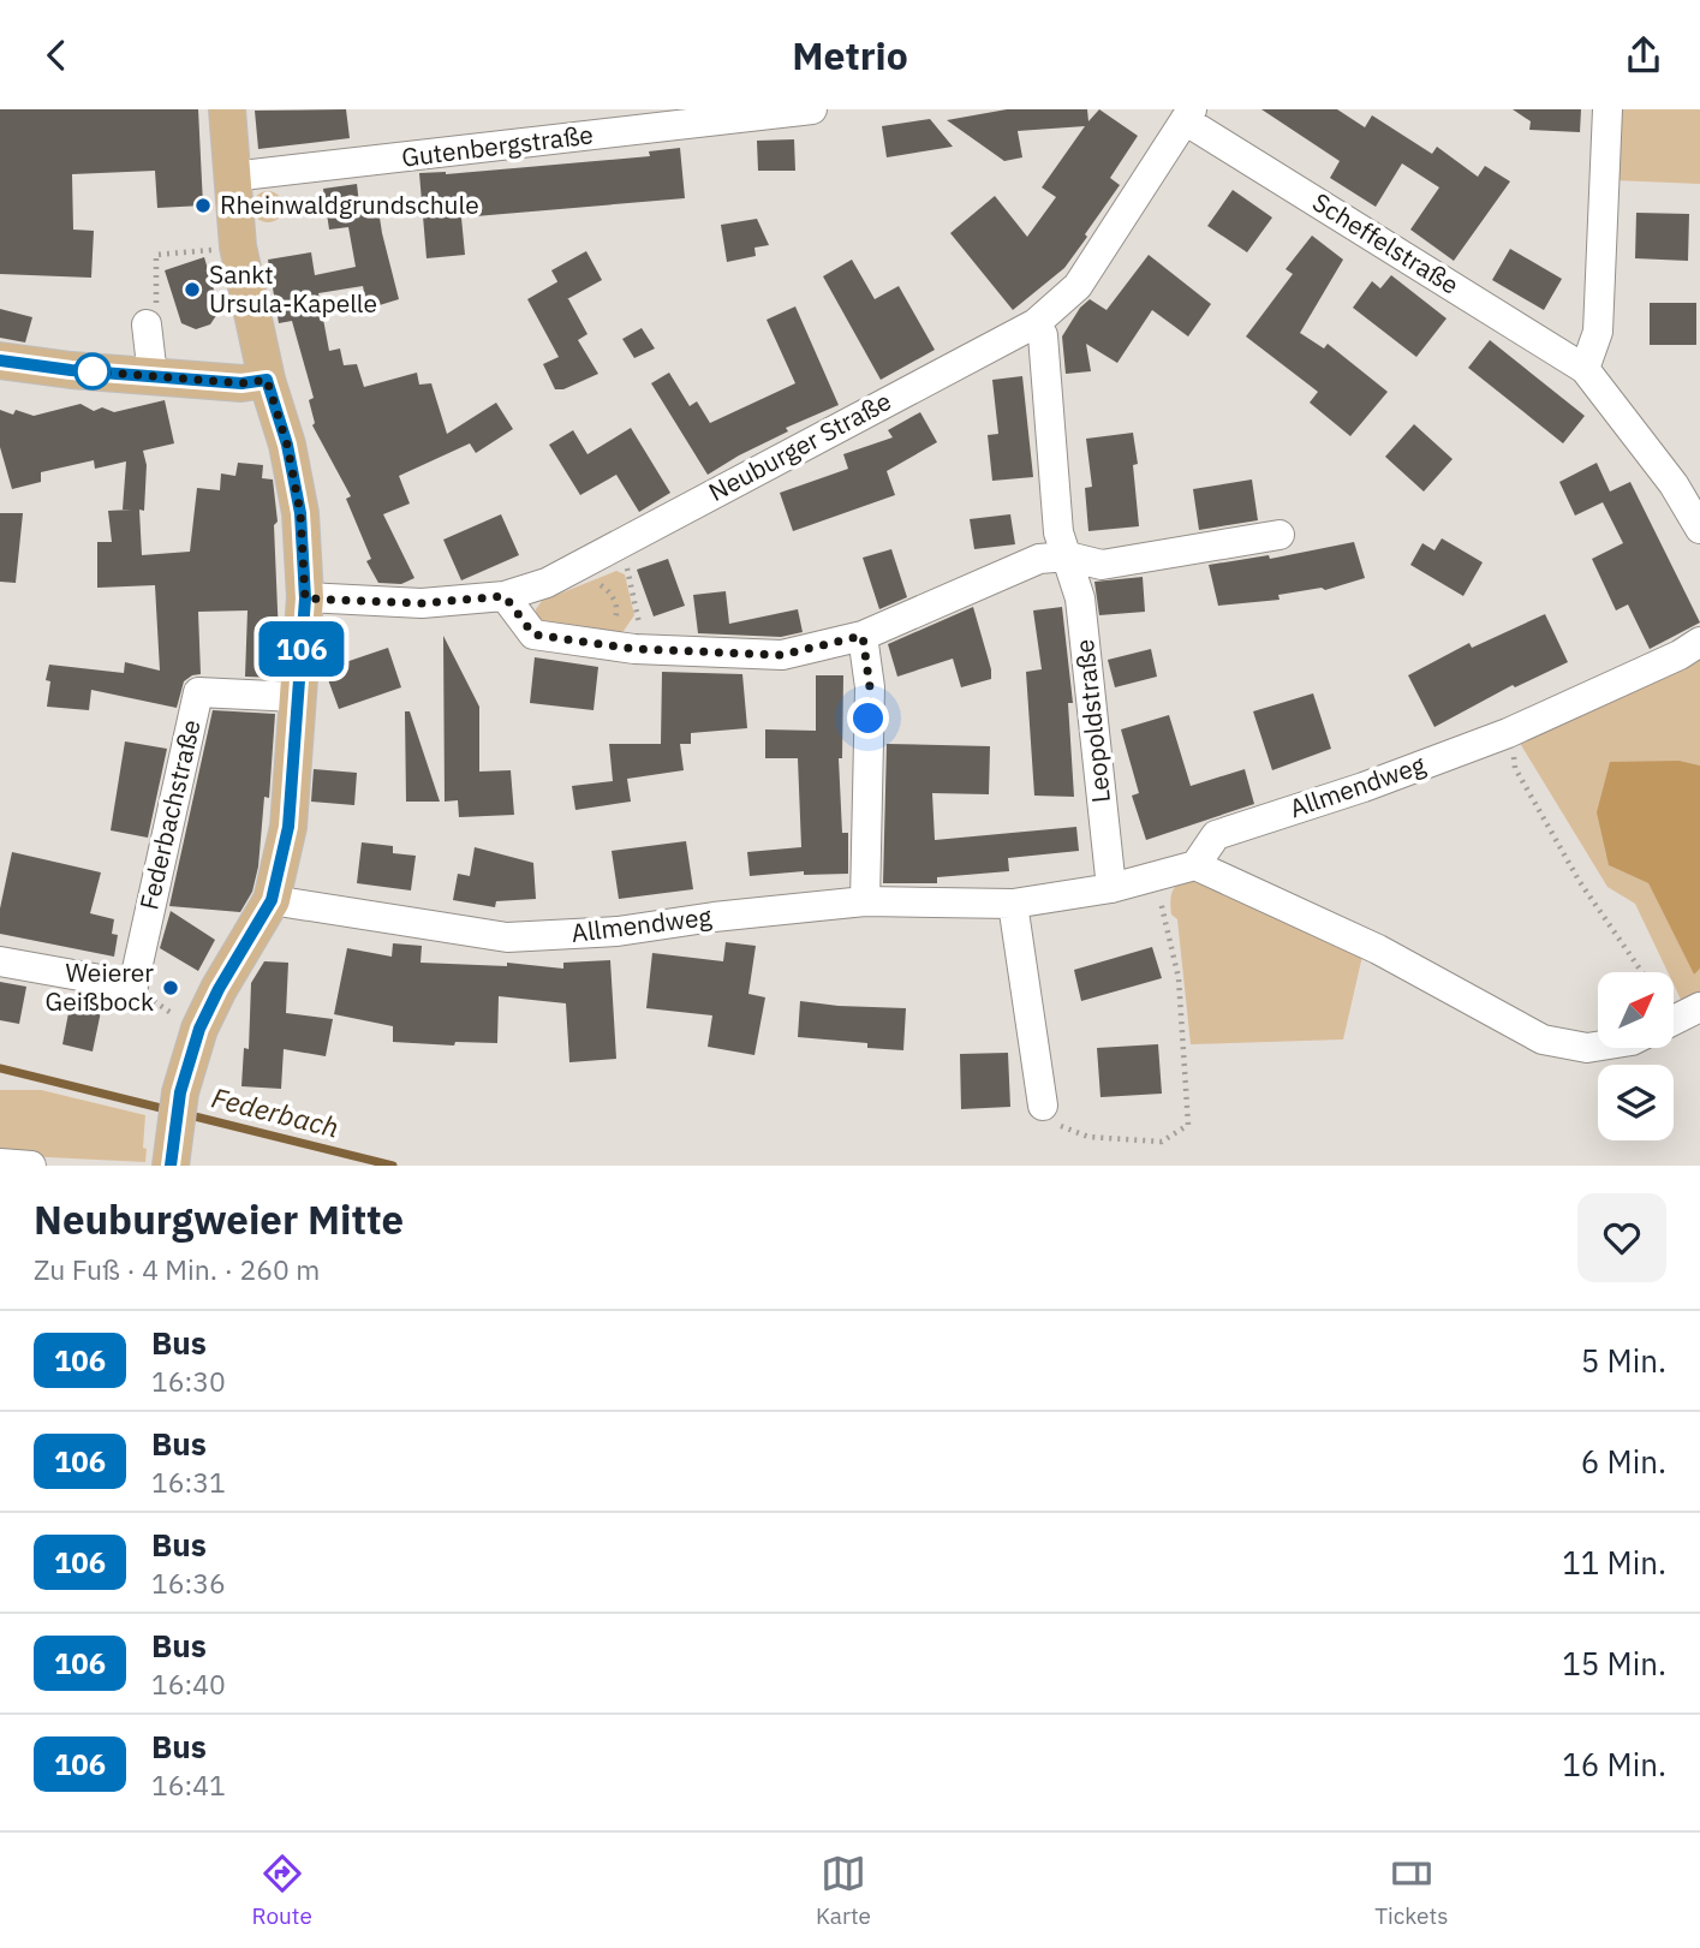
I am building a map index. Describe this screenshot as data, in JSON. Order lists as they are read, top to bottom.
{
  "streets": {
    "street": [
      "Gutenbergstraße",
      "Scheffelstraße",
      "Neuburger Straße",
      "Leopoldstraße",
      "Allmendweg",
      "Federbachstraße"
    ]
  },
  "crossings": [
    ["Scheffelstraße", "Neuburger Straße"],
    ["Neuburger Straße", "Leopoldstraße"],
    ["Leopoldstraße", "Allmendweg"]
  ],
  "water": ["Federbach"],
  "places": ["Rheinwaldgrundschule", "Sankt Ursula-Kapelle", "Weierer Geißbock"],
  "lines": ["bus line 106"],
  "north": "top right",
  "page": {
    "header": "Metrio",
    "on_map": "106",
    "heading": ["Neuburgweier Mitte", "Zu Fuß · 4 Min. · 260 m"],
    "list": [
      {
        "mark": "106",
        "name": "Bus",
        "note": "16:30",
        "value": "5 Min."
      },
      {
        "mark": "106",
        "name": "Bus",
        "note": "16:31",
        "value": "6 Min."
      },
      {
        "mark": "106",
        "name": "Bus",
        "note": "16:36",
        "value": "11 Min."
      },
      {
        "mark": "106",
        "name": "Bus",
        "note": "16:40",
        "value": "15 Min."
      },
      {
        "mark": "106",
        "name": "Bus",
        "note": "16:41",
        "value": "16 Min."
      }
    ],
    "tabs": ["Route", "Karte", "Tickets"]
  }
}
